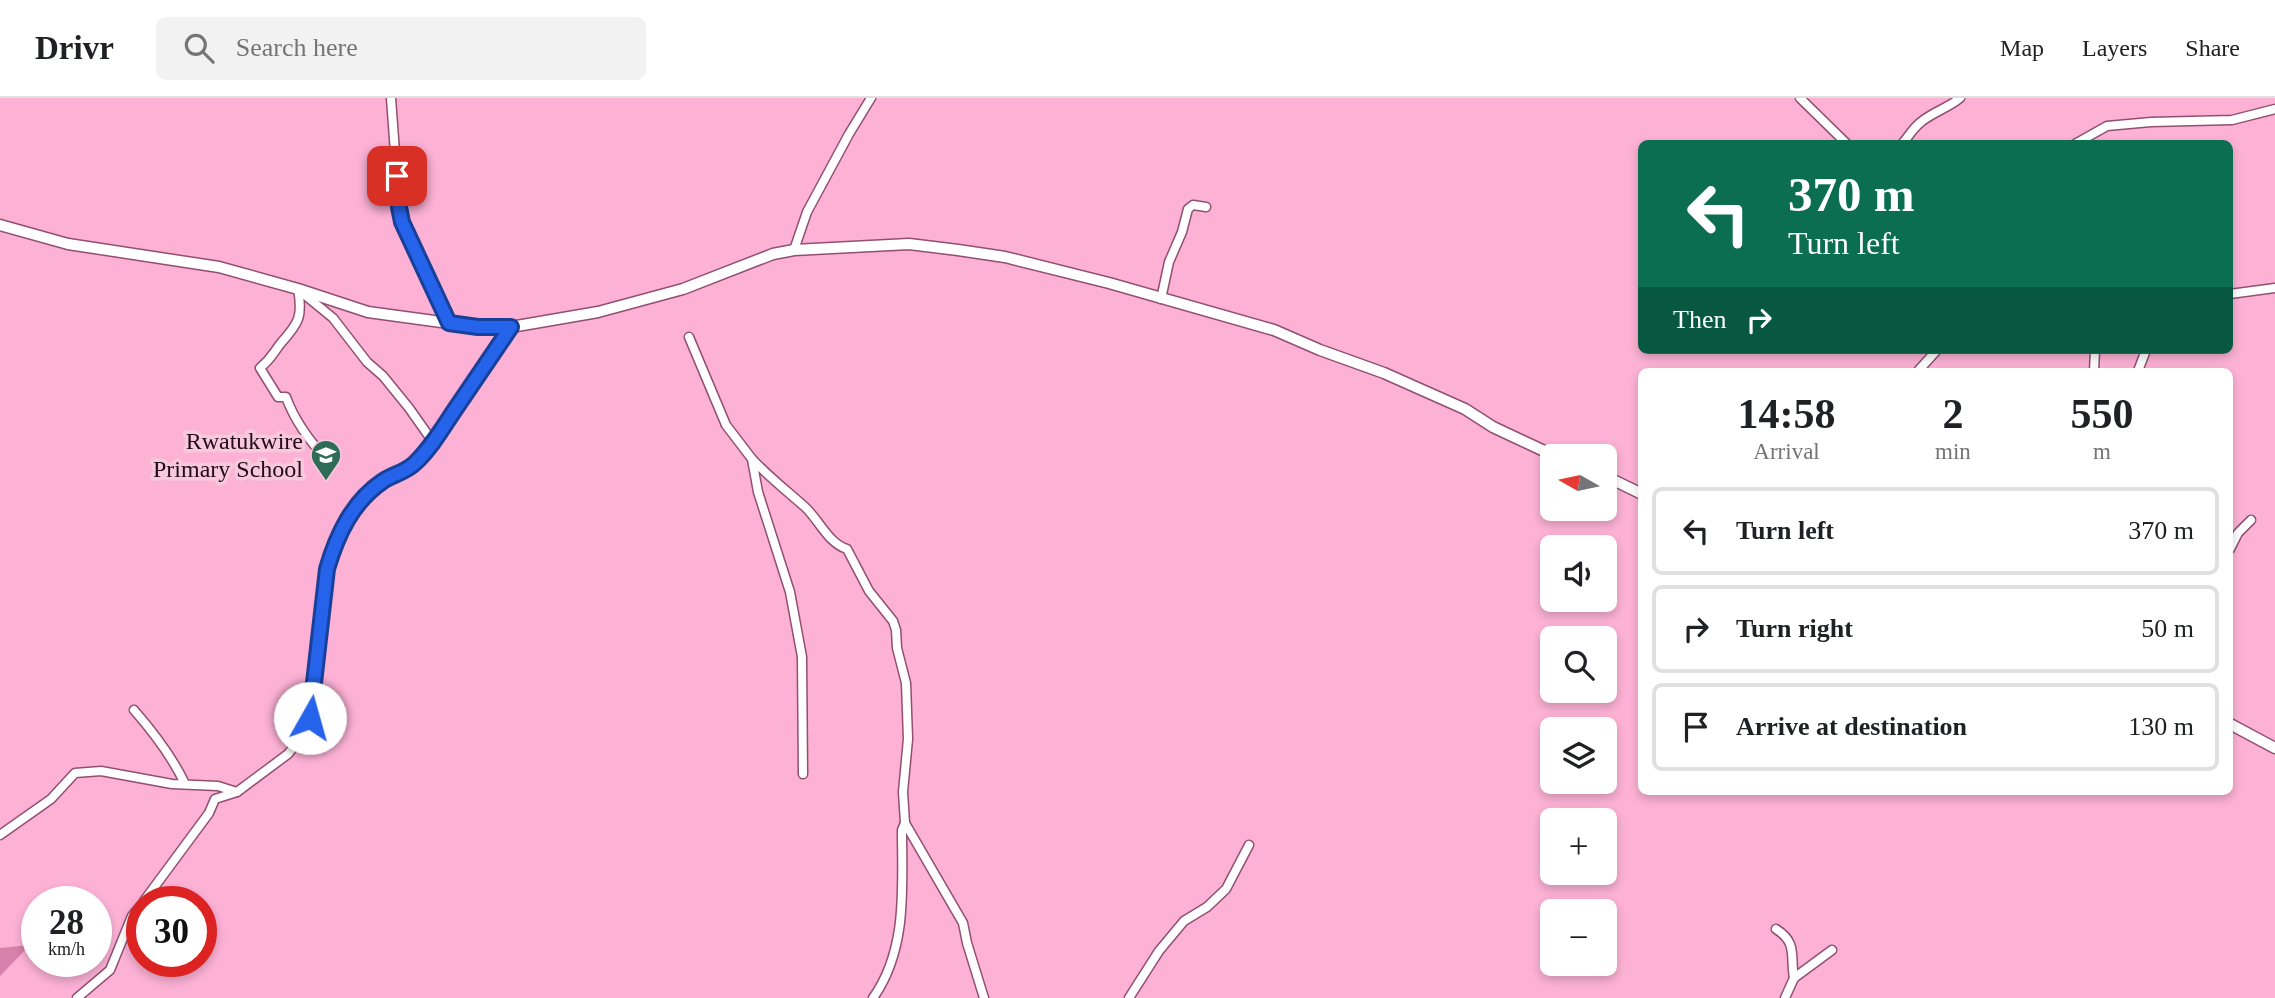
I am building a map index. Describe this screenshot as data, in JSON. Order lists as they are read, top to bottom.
{
  "places": {
    "school or university": ["Rwatukwire Primary School"]
  },
  "north": "left",
  "page": {
    "header": "Drivr",
    "search": "Search here",
    "nav": ["Map", "Layers", "Share"],
    "turn": ["370 m", "Turn left"],
    "then": "Then",
    "eta": [
      "14:58",
      "Arrival",
      "2",
      "min",
      "550",
      "m"
    ],
    "map_buttons": ["+", "−"],
    "list": [
      {
        "name": "Turn left",
        "value": "370 m"
      },
      {
        "name": "Turn right",
        "value": "50 m"
      },
      {
        "name": "Arrive at destination",
        "value": "130 m"
      }
    ],
    "speed": "28 km/h",
    "limit": "30"
  }
}
